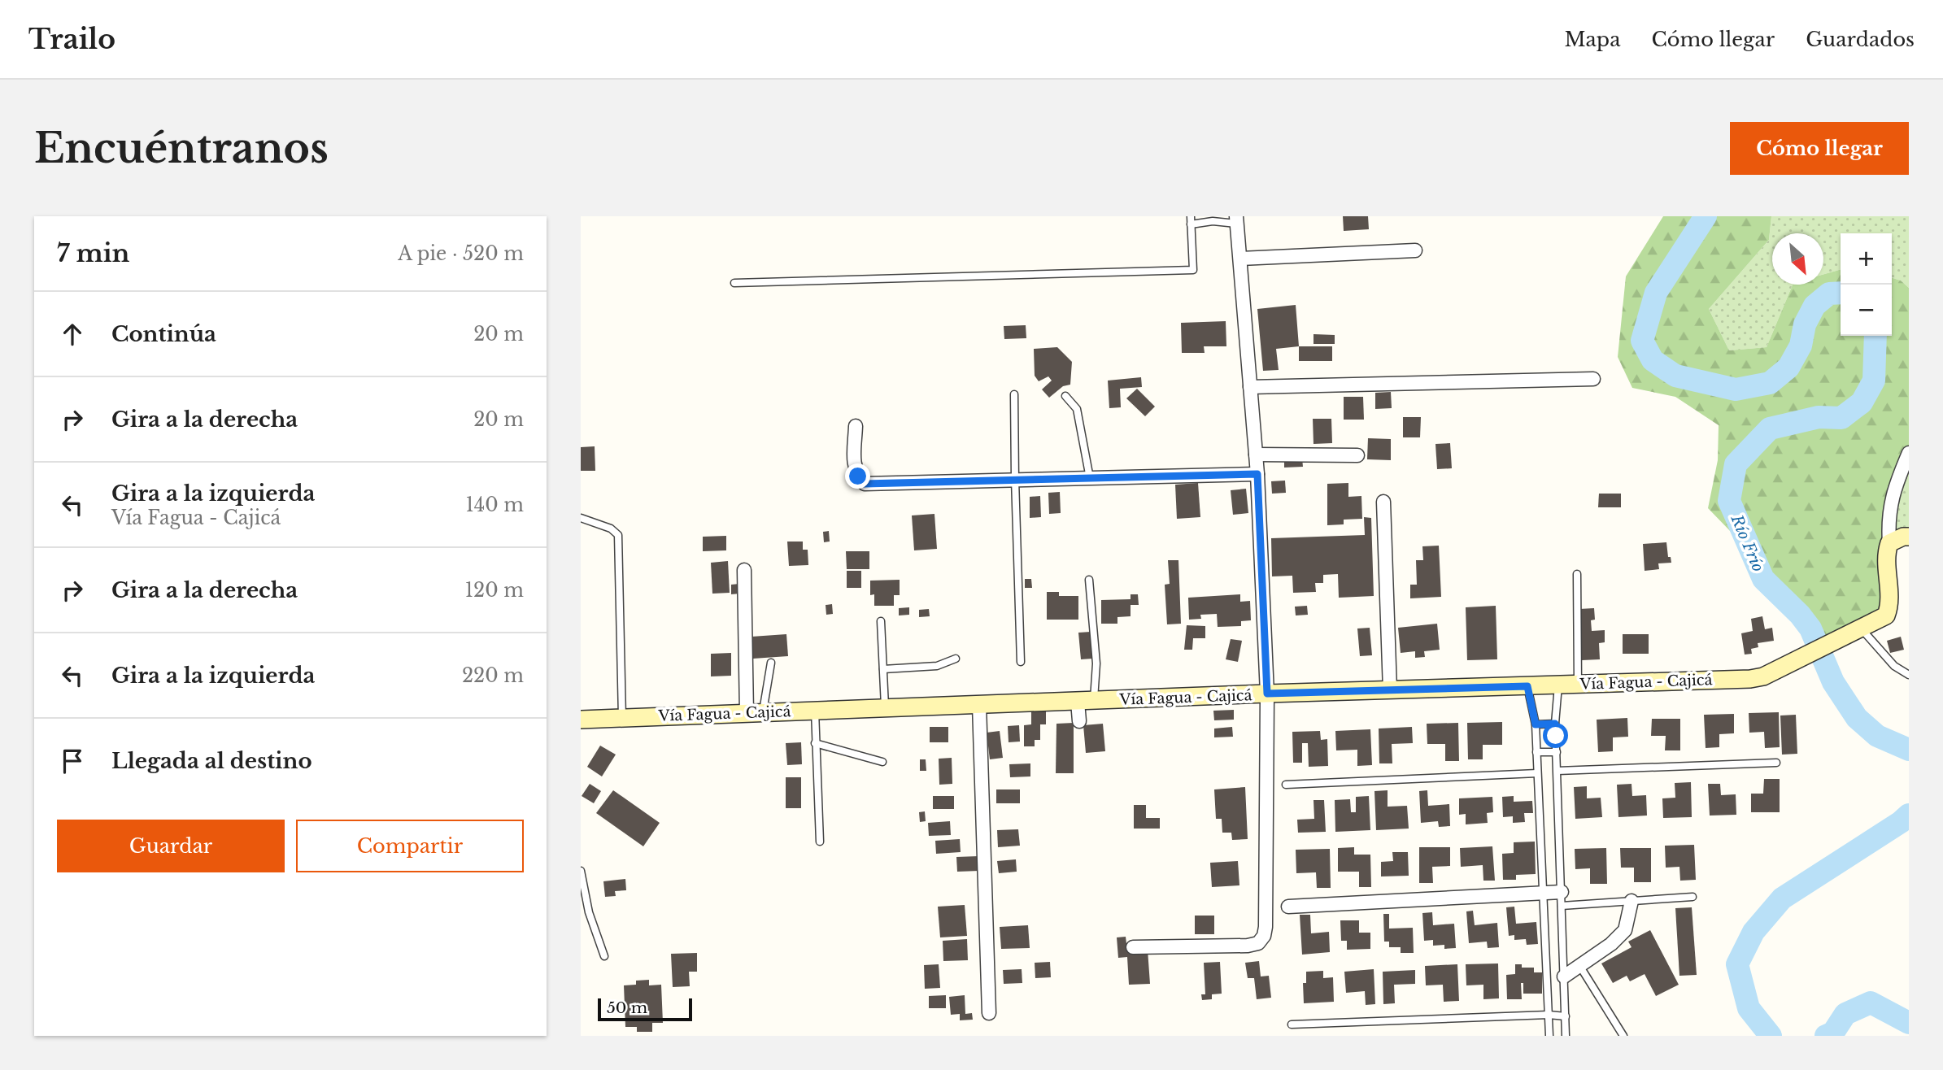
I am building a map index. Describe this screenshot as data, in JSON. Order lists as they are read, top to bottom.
{
  "streets": {
    "street": ["Vía Fagua - Cajicá"]
  },
  "water": ["Río Frío"],
  "scale_bar": "50 m",
  "north": "bottom right",
  "page": {
    "header": "Trailo",
    "nav": ["Mapa", "Cómo llegar", "Guardados"],
    "buttons": [
      "Cómo llegar",
      ["Guardar", "Compartir"]
    ],
    "title": "Encuéntranos",
    "heading": ["7 min", "A pie · 520 m"],
    "map_buttons": ["+", "−"],
    "list": [
      ["Continúa", "20 m"],
      ["Gira a la derecha", "20 m"],
      ["Gira a la izquierda", "Vía Fagua - Cajicá", "140 m"],
      ["Gira a la derecha", "120 m"],
      ["Gira a la izquierda", "220 m"],
      "Llegada al destino"
    ],
    "scale": "50 m"
  }
}
